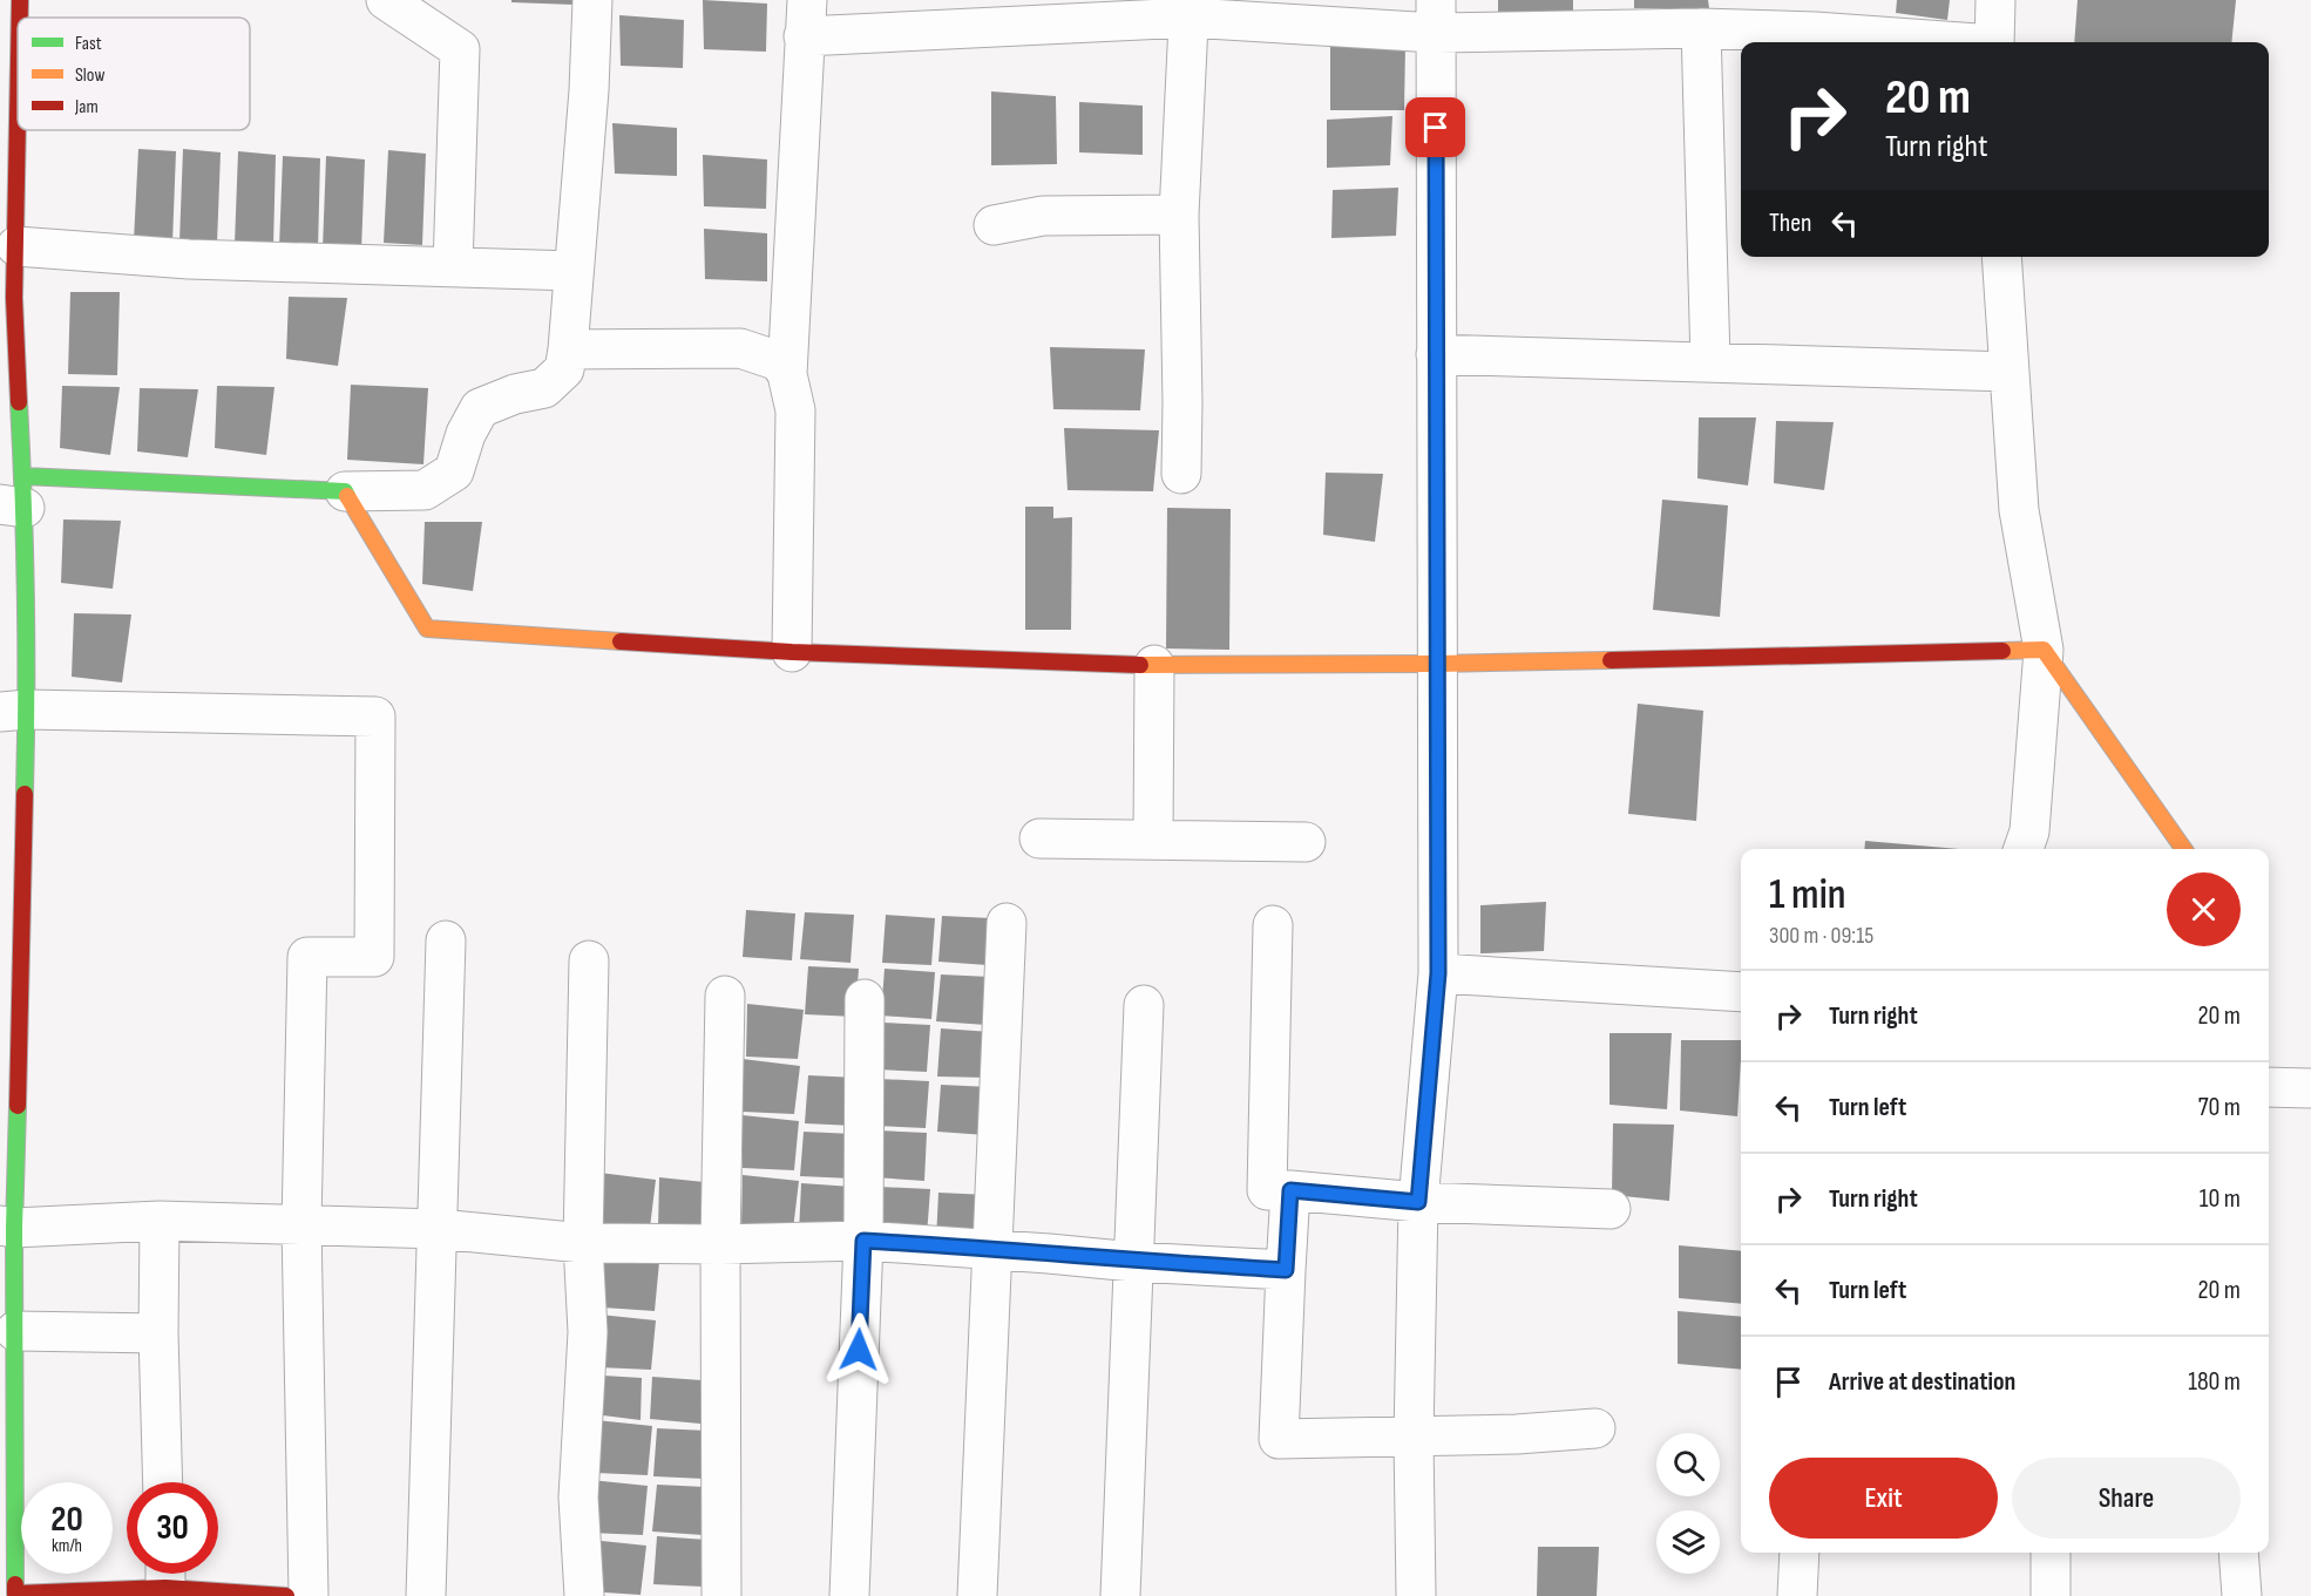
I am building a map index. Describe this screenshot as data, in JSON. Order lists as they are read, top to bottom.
{
  "legend": ["Fast", "Slow", "Jam"],
  "page": {
    "turn": ["20 m", "Turn right"],
    "then": "Then",
    "heading": ["1 min", "300 m · 09:15"],
    "list": [
      {
        "name": "Turn right",
        "value": "20 m"
      },
      {
        "name": "Turn left",
        "value": "70 m"
      },
      {
        "name": "Turn right",
        "value": "10 m"
      },
      {
        "name": "Turn left",
        "value": "20 m"
      },
      {
        "name": "Arrive at destination",
        "value": "180 m"
      }
    ],
    "buttons": ["Exit", "Share"],
    "speed": "20 km/h",
    "limit": "30"
  }
}
